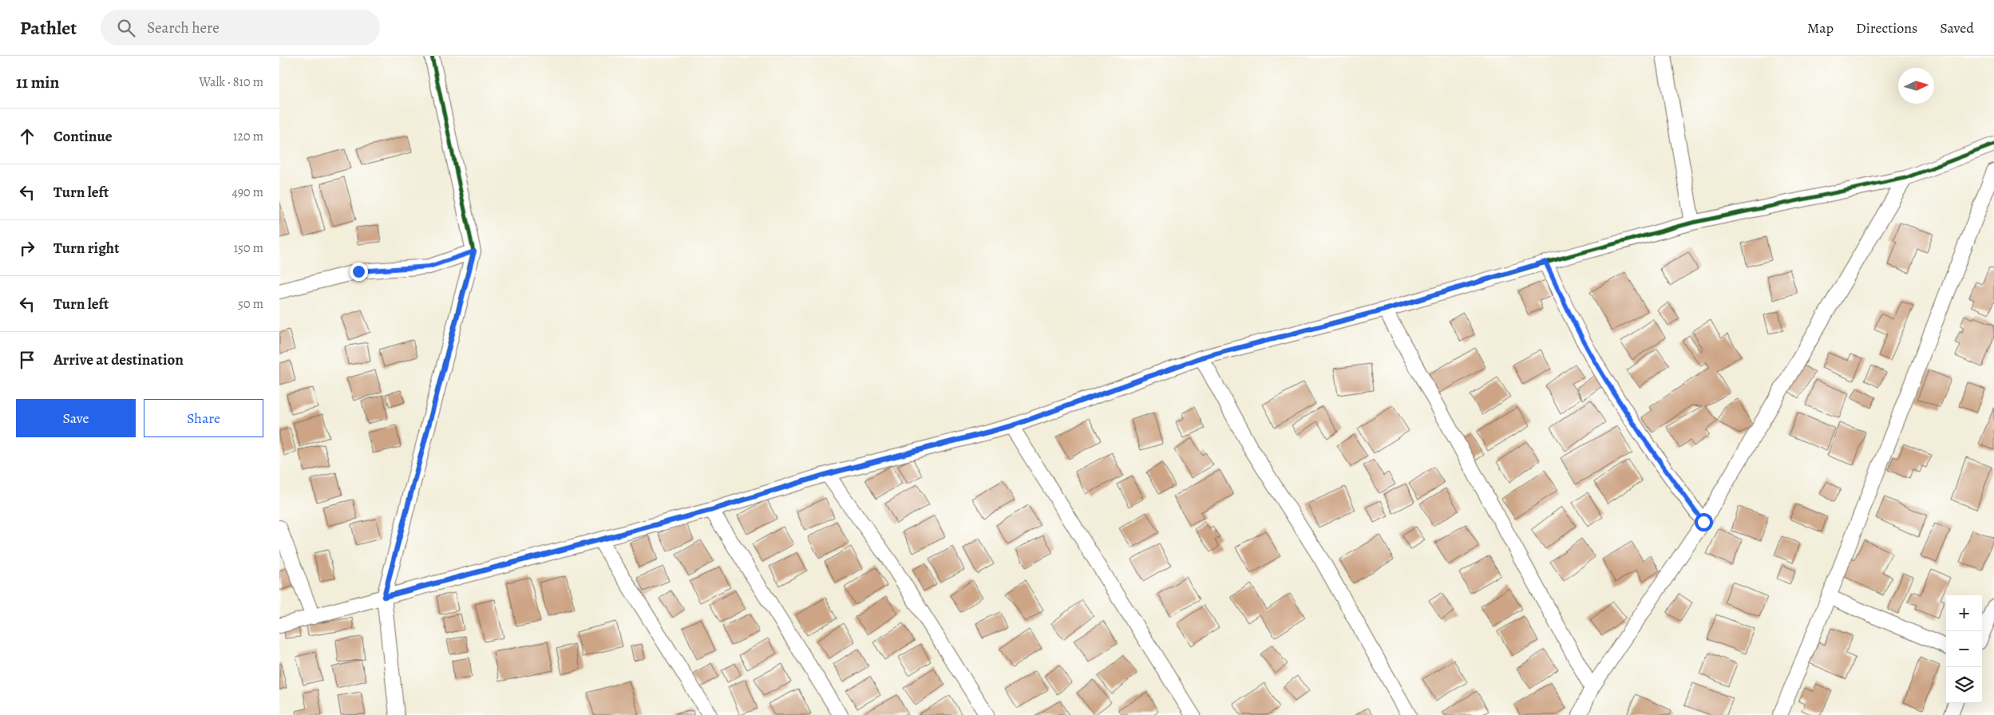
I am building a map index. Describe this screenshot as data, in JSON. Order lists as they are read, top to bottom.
{
  "north": "right",
  "page": {
    "header": "Pathlet",
    "search": "Search here",
    "nav": ["Map", "Directions", "Saved"],
    "heading": ["11 min", "Walk · 810 m"],
    "list": [
      ["Continue", "120 m"],
      ["Turn left", "490 m"],
      ["Turn right", "150 m"],
      ["Turn left", "50 m"],
      "Arrive at destination"
    ],
    "buttons": ["Save", "Share"],
    "map_buttons": ["+", "−"]
  }
}
